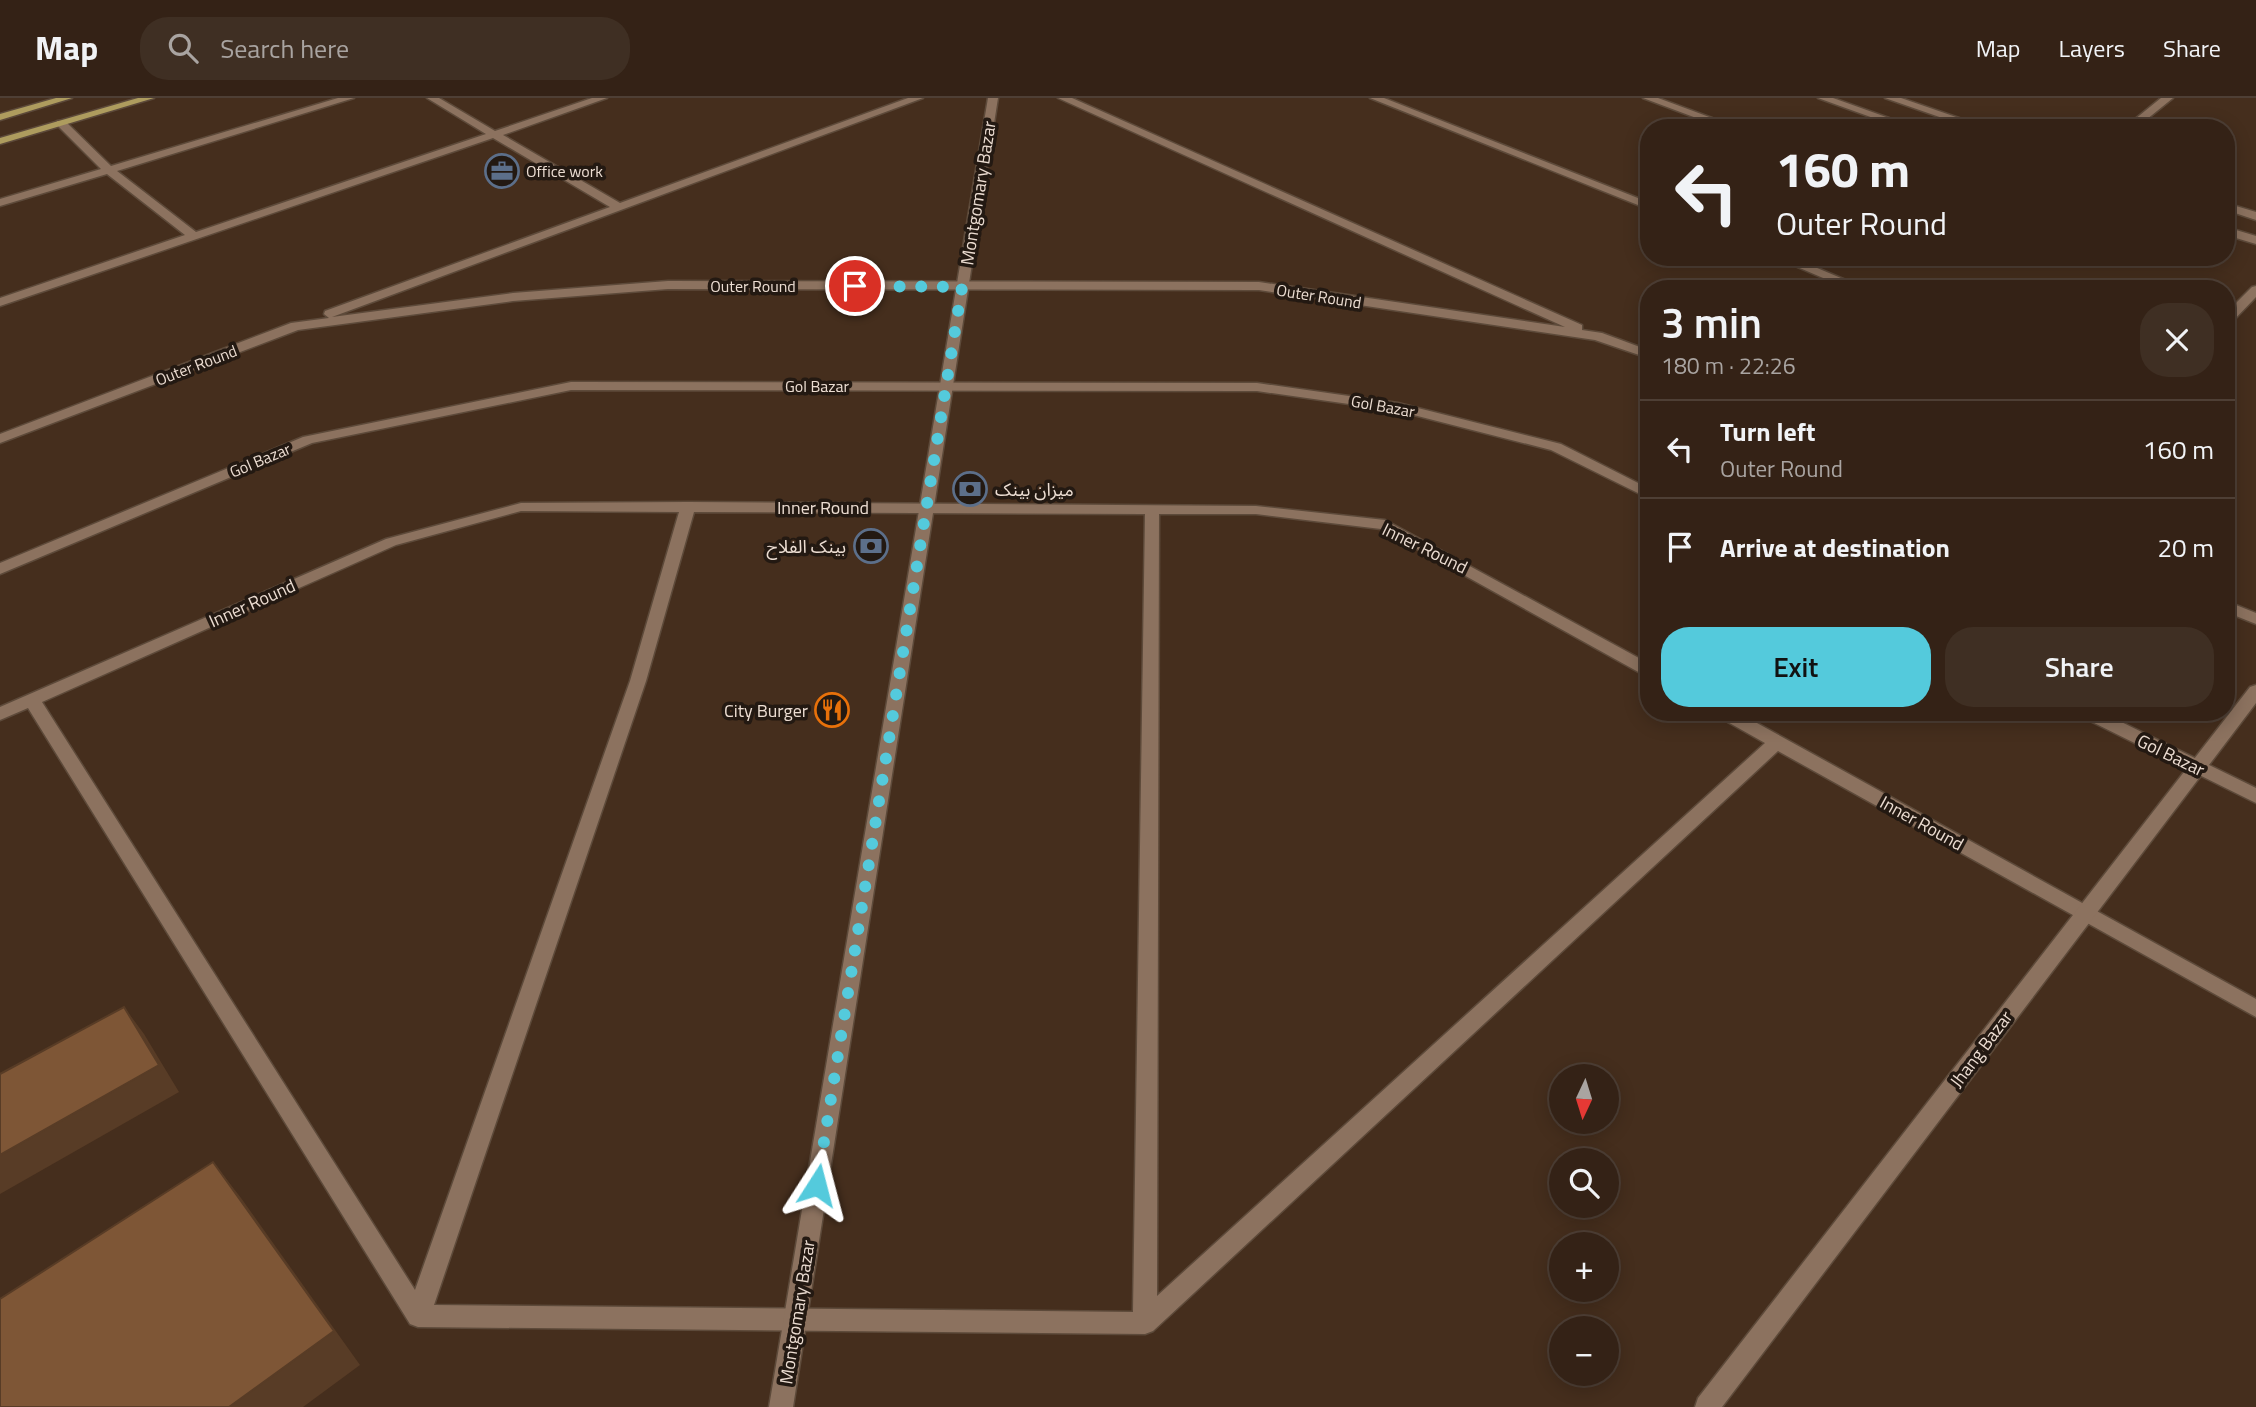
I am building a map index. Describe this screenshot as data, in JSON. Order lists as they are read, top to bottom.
{
  "streets": {
    "street": [
      "Montgomary Bazar",
      "Outer Round",
      "Gol Bazar",
      "Inner Round",
      "Jhang Bazar"
    ]
  },
  "crossings": [
    ["Montgomary Bazar", "Outer Round"],
    ["Montgomary Bazar", "Gol Bazar"],
    ["Montgomary Bazar", "Inner Round"],
    ["Gol Bazar", "Jhang Bazar"],
    ["Inner Round", "Jhang Bazar"]
  ],
  "places": {
    "office": ["Office work"],
    "bank": ["میزان بینک", "بینک الفلاح"],
    "restaurant": ["City Burger"]
  },
  "north": "bottom",
  "page": {
    "header": "Map",
    "search": "Search here",
    "nav": ["Map", "Layers", "Share"],
    "turn": ["160 m", "Outer Round"],
    "heading": ["3 min", "180 m · 22:26"],
    "list": [
      {
        "name": "Turn left",
        "note": "Outer Round",
        "value": "160 m"
      },
      {
        "name": "Arrive at destination",
        "value": "20 m"
      }
    ],
    "buttons": ["Exit", "Share"],
    "map_buttons": ["+", "−"]
  }
}
